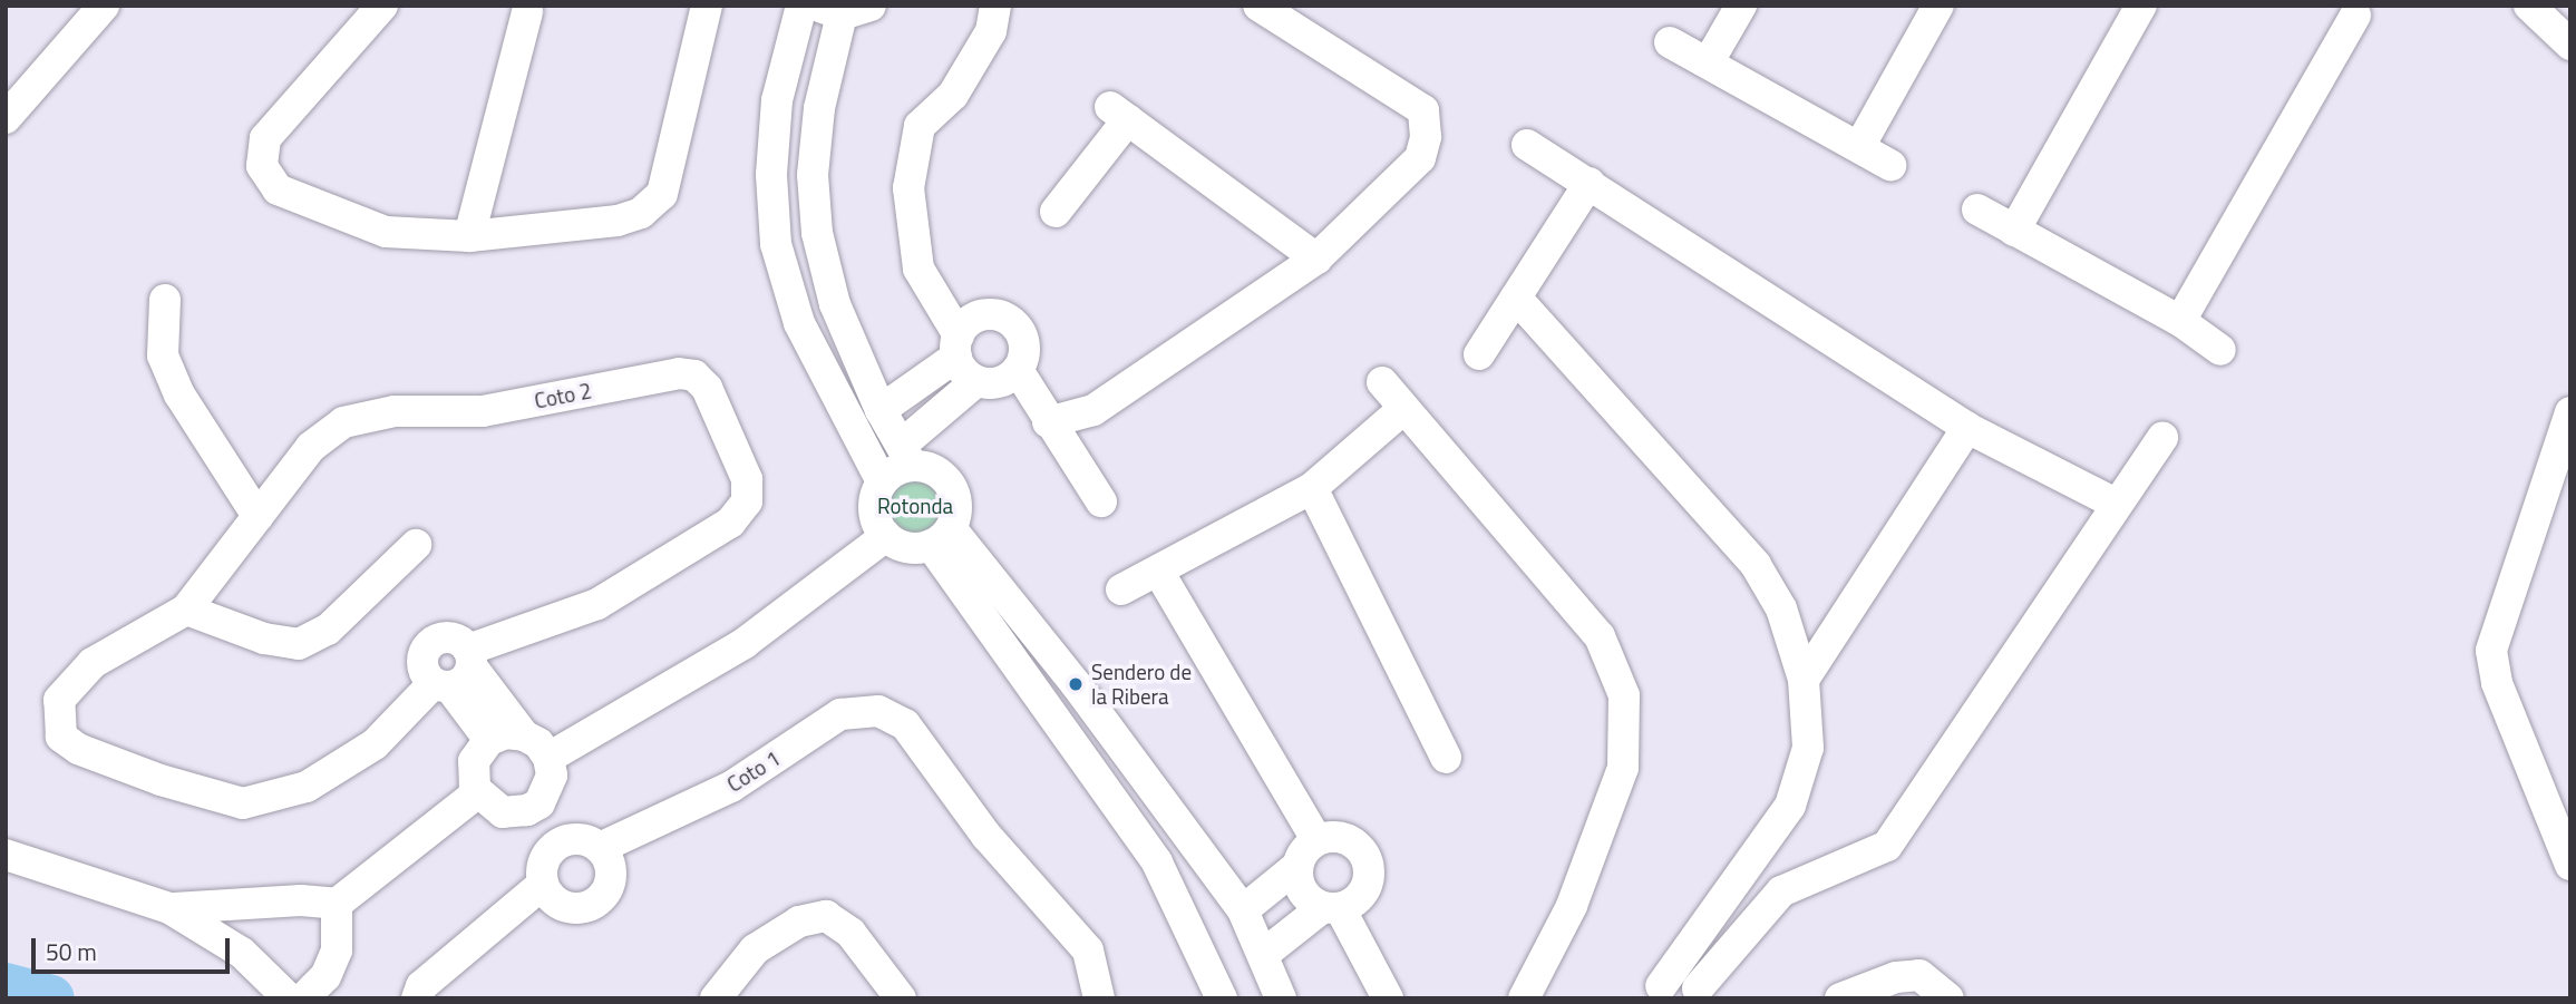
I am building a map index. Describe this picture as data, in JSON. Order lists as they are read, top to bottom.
{
  "streets": {
    "street": ["Coto 2", "Coto 1"]
  },
  "parks": ["Rotonda"],
  "places": ["Sendero de la Ribera"],
  "scale_bar": "50 m"
}
